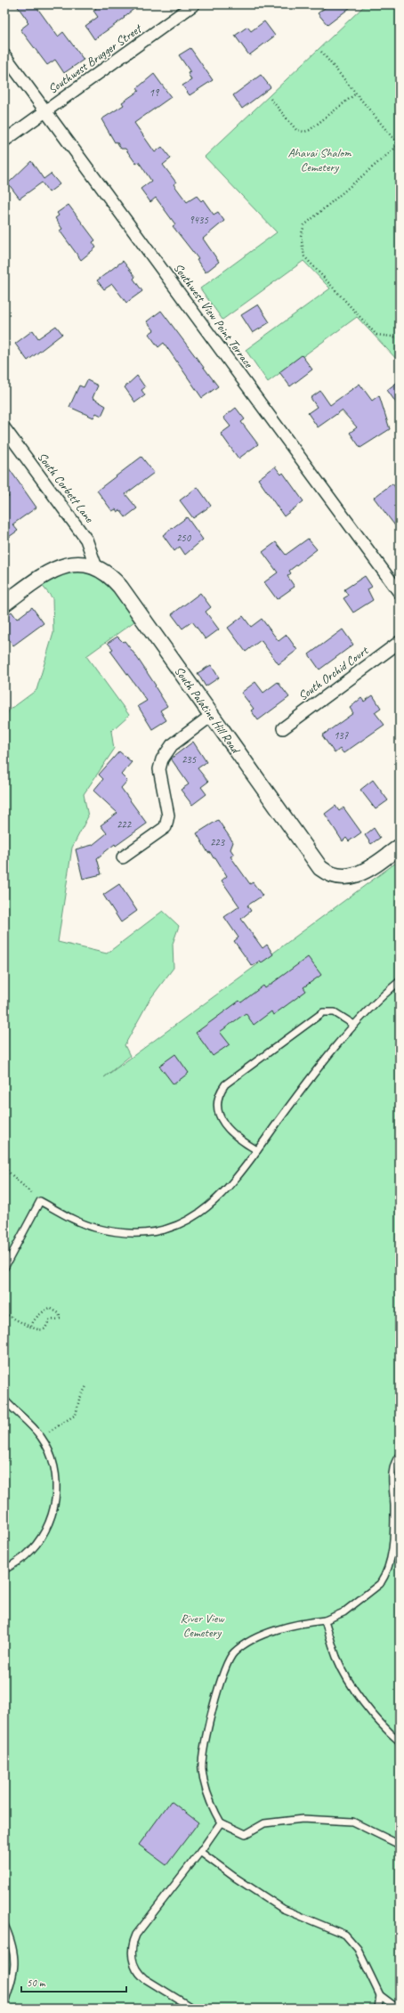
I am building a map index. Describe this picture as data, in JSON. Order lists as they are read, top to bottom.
{
  "streets": {
    "street": [
      "Southwest Brugger Street",
      "Southwest View Point Terrace",
      "South Corbett Lane",
      "South Orchid Court",
      "South Palatine Hill Road"
    ]
  },
  "crossings": [
    ["Southwest Brugger Street", "Southwest View Point Terrace"],
    ["South Corbett Lane", "South Palatine Hill Road"]
  ],
  "parks": ["Ahavai Shalom Cemetery", "River View Cemetery"],
  "house_numbers": [
    "19",
    "9435",
    "250",
    "137",
    "235",
    "222",
    "223"
  ],
  "scale_bar": "50 m"
}
